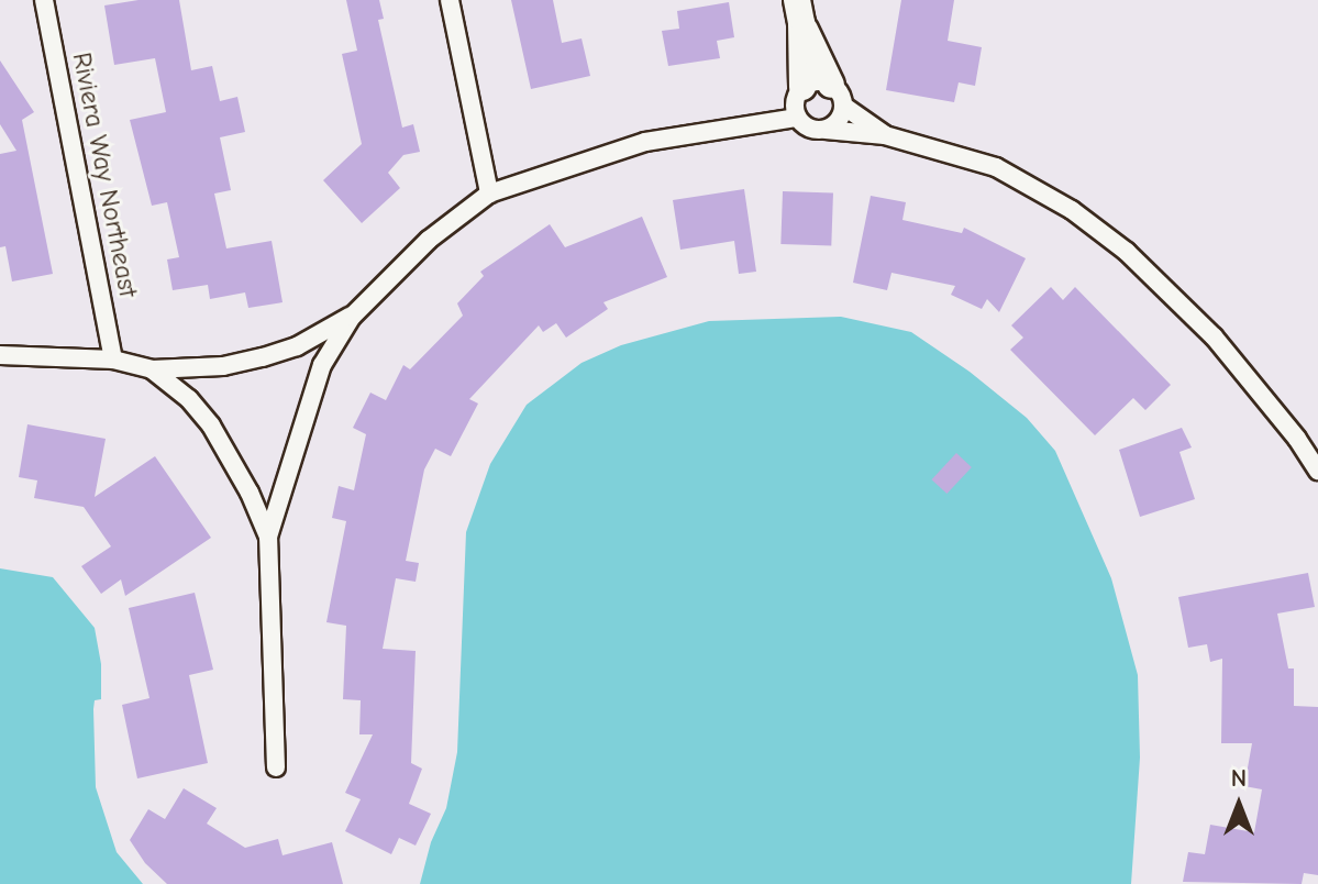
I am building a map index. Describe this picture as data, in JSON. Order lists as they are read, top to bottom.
{
  "streets": {
    "street": ["Riviera Way Northeast"]
  },
  "north": "top"
}
